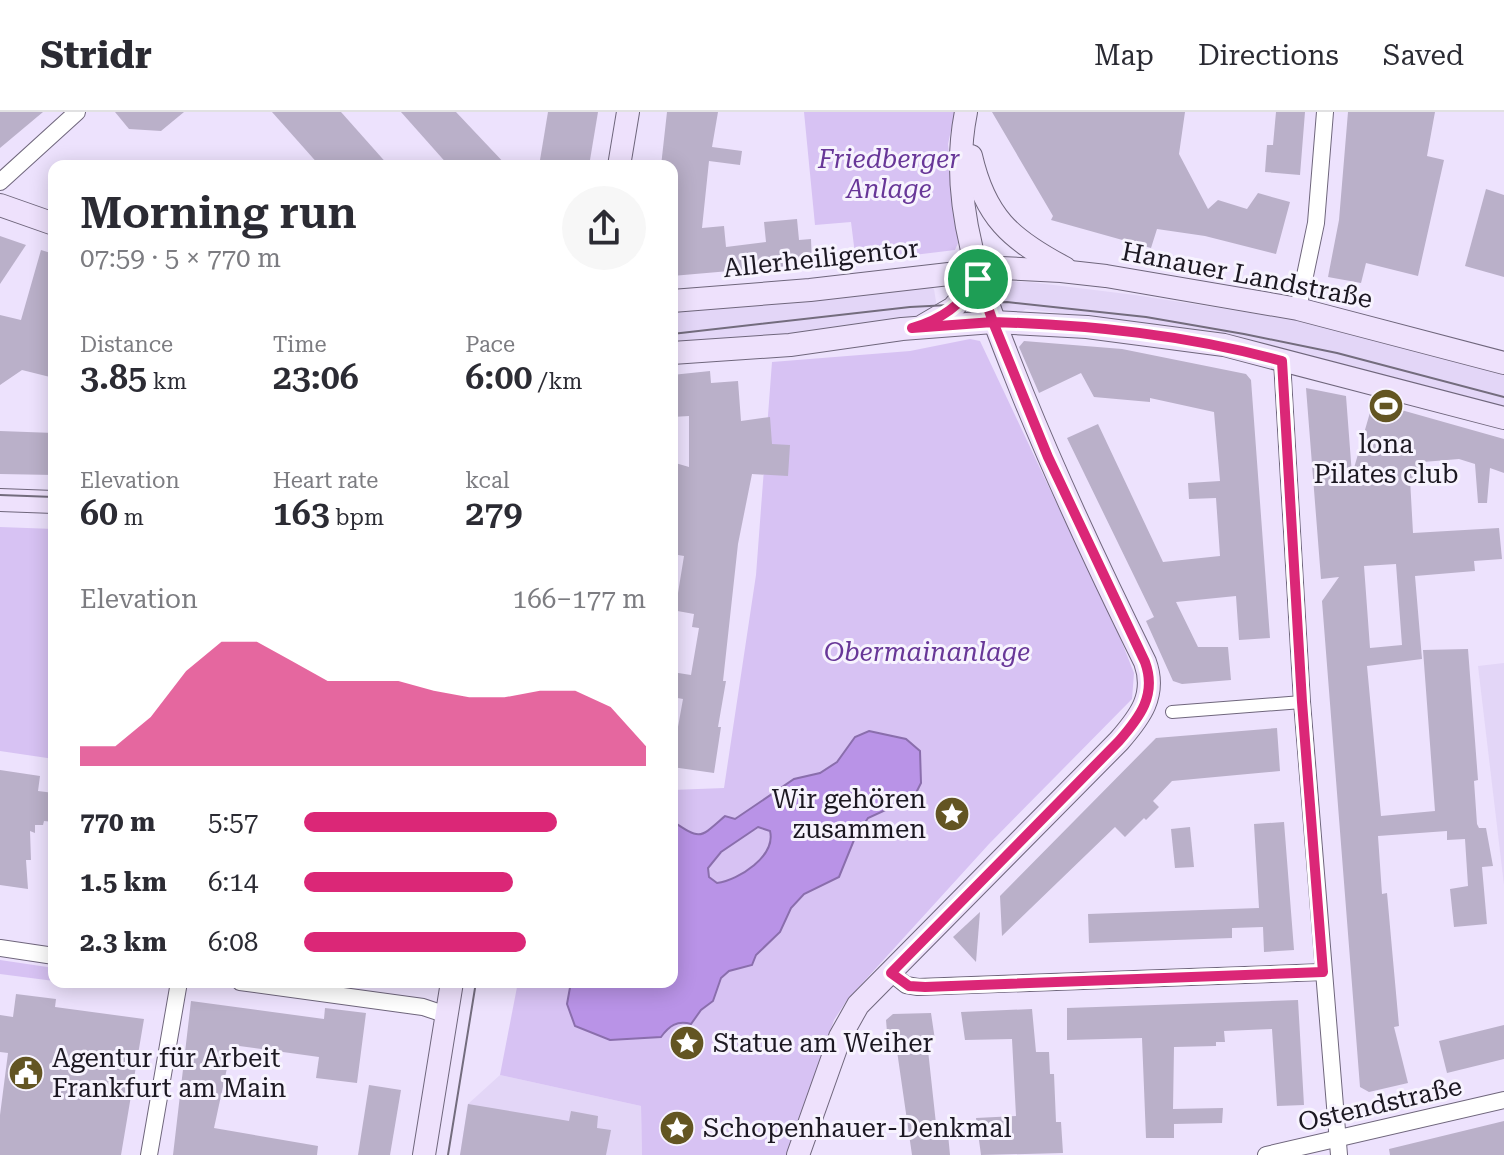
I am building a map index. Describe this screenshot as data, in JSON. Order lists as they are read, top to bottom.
{
  "streets": {
    "main road": ["Allerheiligentor", "Hanauer Landstraße"],
    "street": ["Ostendstraße"]
  },
  "crossings": [
    ["Allerheiligentor", "Hanauer Landstraße"]
  ],
  "parks": ["Friedberger Anlage", "Obermainanlage"],
  "places": {
    "sports": ["lona Pilates club"],
    "place": ["Wir gehören zusammen", "Statue am Weiher", "Schopenhauer-Denkmal"],
    "public building": ["Agentur für Arbeit Frankfurt am Main"]
  },
  "page": {
    "header": "Stridr",
    "nav": ["Map", "Directions", "Saved"],
    "heading": ["Morning run", "07:59 · 5 × 770 m"],
    "stats": [
      ["Distance", "3.85 km"],
      ["Time", "23:06"],
      ["Pace", "6:00 /km"],
      ["Elevation", "60 m"],
      ["Heart rate", "163 bpm"],
      ["kcal", "279"]
    ],
    "chart": ["Elevation", "166–177 m"],
    "list": [
      {
        "name": "770 m",
        "note": "5:57"
      },
      {
        "name": "1.5 km",
        "note": "6:14"
      },
      {
        "name": "2.3 km",
        "note": "6:08"
      }
    ]
  }
}
